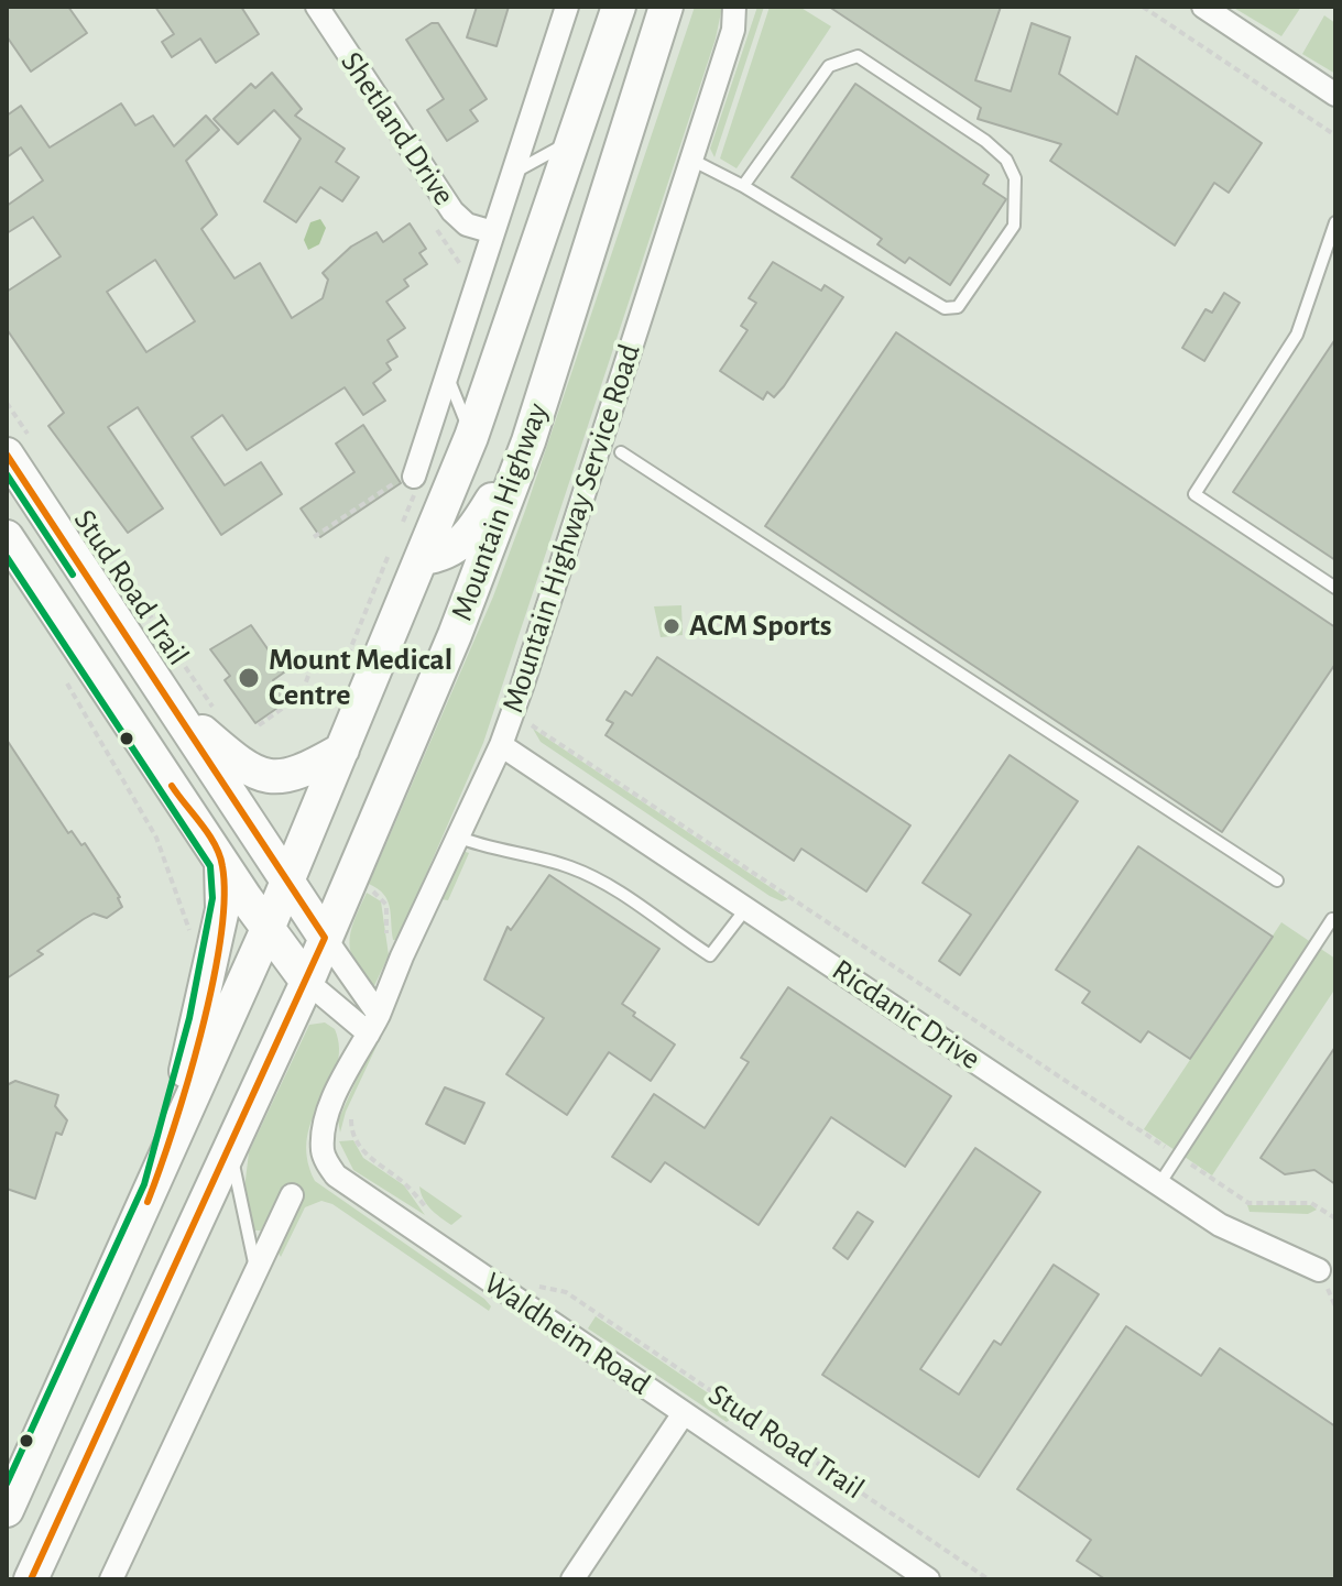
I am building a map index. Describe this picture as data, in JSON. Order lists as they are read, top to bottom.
{
  "streets": {
    "main road": ["Mountain Highway"],
    "street": [
      "Shetland Drive",
      "Mountain Highway Service Road",
      "Ricdanic Drive",
      "Waldheim Road"
    ],
    "path": ["Stud Road Trail"]
  },
  "crossings": [
    ["Mountain Highway Service Road", "Ricdanic Drive"],
    ["Mountain Highway Service Road", "Waldheim Road"]
  ],
  "places": ["ACM Sports", "Mount Medical Centre"]
}
